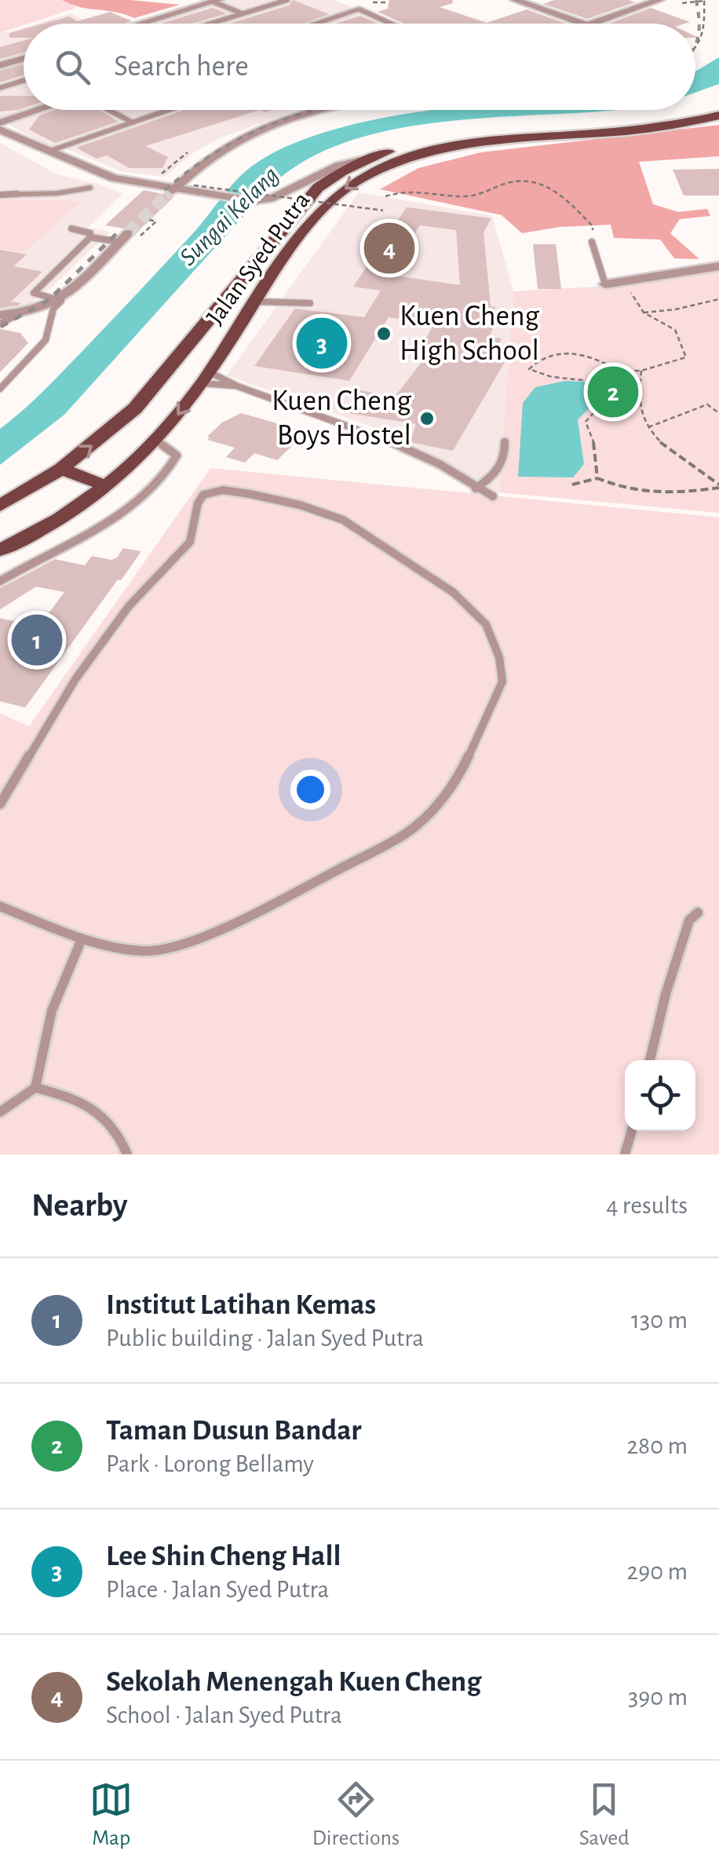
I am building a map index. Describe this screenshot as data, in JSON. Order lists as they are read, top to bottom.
{
  "streets": {
    "main road": ["Jalan Syed Putra"]
  },
  "water": ["Sungai Kelang"],
  "places": ["Kuen Cheng High School", "Kuen Cheng Boys Hostel"],
  "page": {
    "search": "Search here",
    "pins": [
      "4",
      "3",
      "2",
      "1"
    ],
    "heading": ["Nearby", "4 results"],
    "list": [
      {
        "mark": "1",
        "name": "Institut Latihan Kemas",
        "note": "Public building · Jalan Syed Putra",
        "value": "130 m"
      },
      {
        "mark": "2",
        "name": "Taman Dusun Bandar",
        "note": "Park · Lorong Bellamy",
        "value": "280 m"
      },
      {
        "mark": "3",
        "name": "Lee Shin Cheng Hall",
        "note": "Place · Jalan Syed Putra",
        "value": "290 m"
      },
      {
        "mark": "4",
        "name": "Sekolah Menengah Kuen Cheng",
        "note": "School · Jalan Syed Putra",
        "value": "390 m"
      }
    ],
    "nav": ["Map", "Directions", "Saved"]
  }
}
